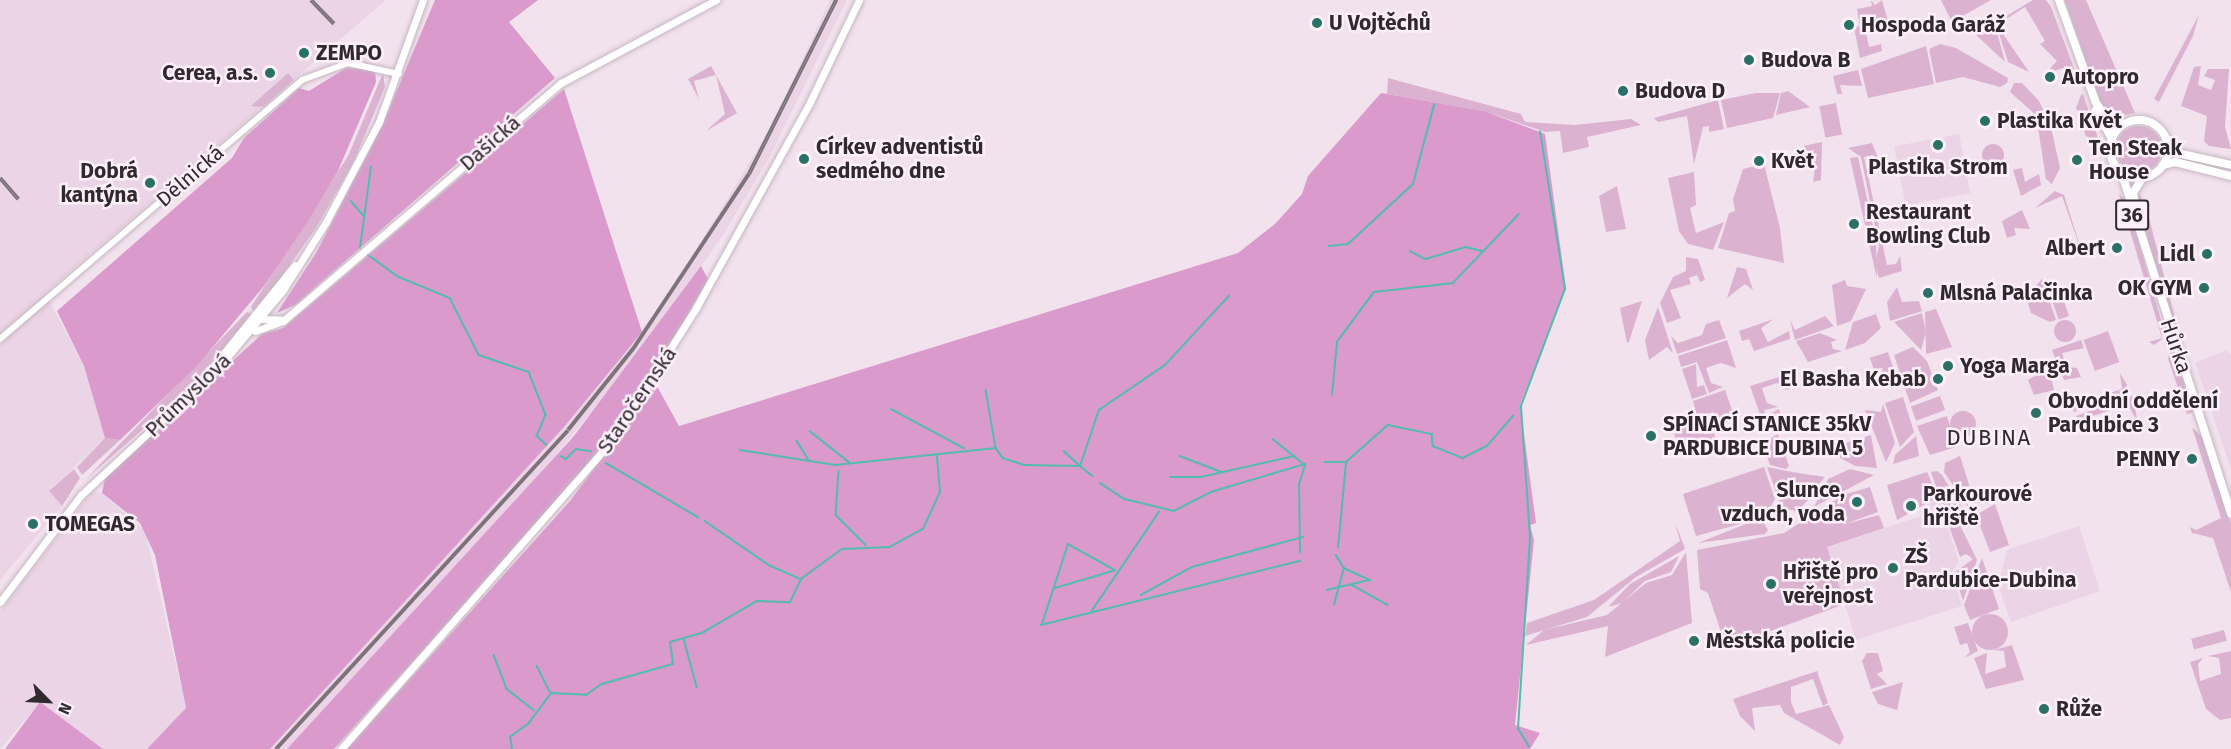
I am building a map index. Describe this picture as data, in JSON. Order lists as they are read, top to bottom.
{
  "streets": {
    "main road": [
      "Dašická",
      "36",
      "Hůrka",
      "Průmyslová",
      "Staročernská"
    ],
    "street": ["Dělnická"]
  },
  "crossings": [
    ["Dašická", "Průmyslová"],
    ["Dělnická", "Průmyslová"],
    ["36", "Hůrka"]
  ],
  "districts": ["DUBINA"],
  "places": [
    "U Vojtěchů",
    "Hospoda Garáž",
    "ZEMPO",
    "Budova B",
    "Cerea, a.s.",
    "Autopro",
    "Budova D",
    "Plastika Květ",
    "Plastika Strom",
    "Církev adventistů sedmého dne",
    "Ten Steak House",
    "Květ",
    "Dobrá kantýna",
    "Restaurant Bowling Club",
    "Albert",
    "Lidl",
    "OK GYM",
    "Mlsná Palačinka",
    "Yoga Marga",
    "El Basha Kebab",
    "Obvodní oddělení Pardubice 3",
    "SPÍNACÍ STANICE 35kV PARDUBICE DUBINA 5",
    "PENNY",
    "Slunce, vzduch, voda",
    "Parkourové hřiště",
    "TOMEGAS",
    "ZŠ Pardubice-Dubina",
    "Hřiště pro veřejnost",
    "Městská policie",
    "Růže"
  ],
  "north": "bottom right"
}
